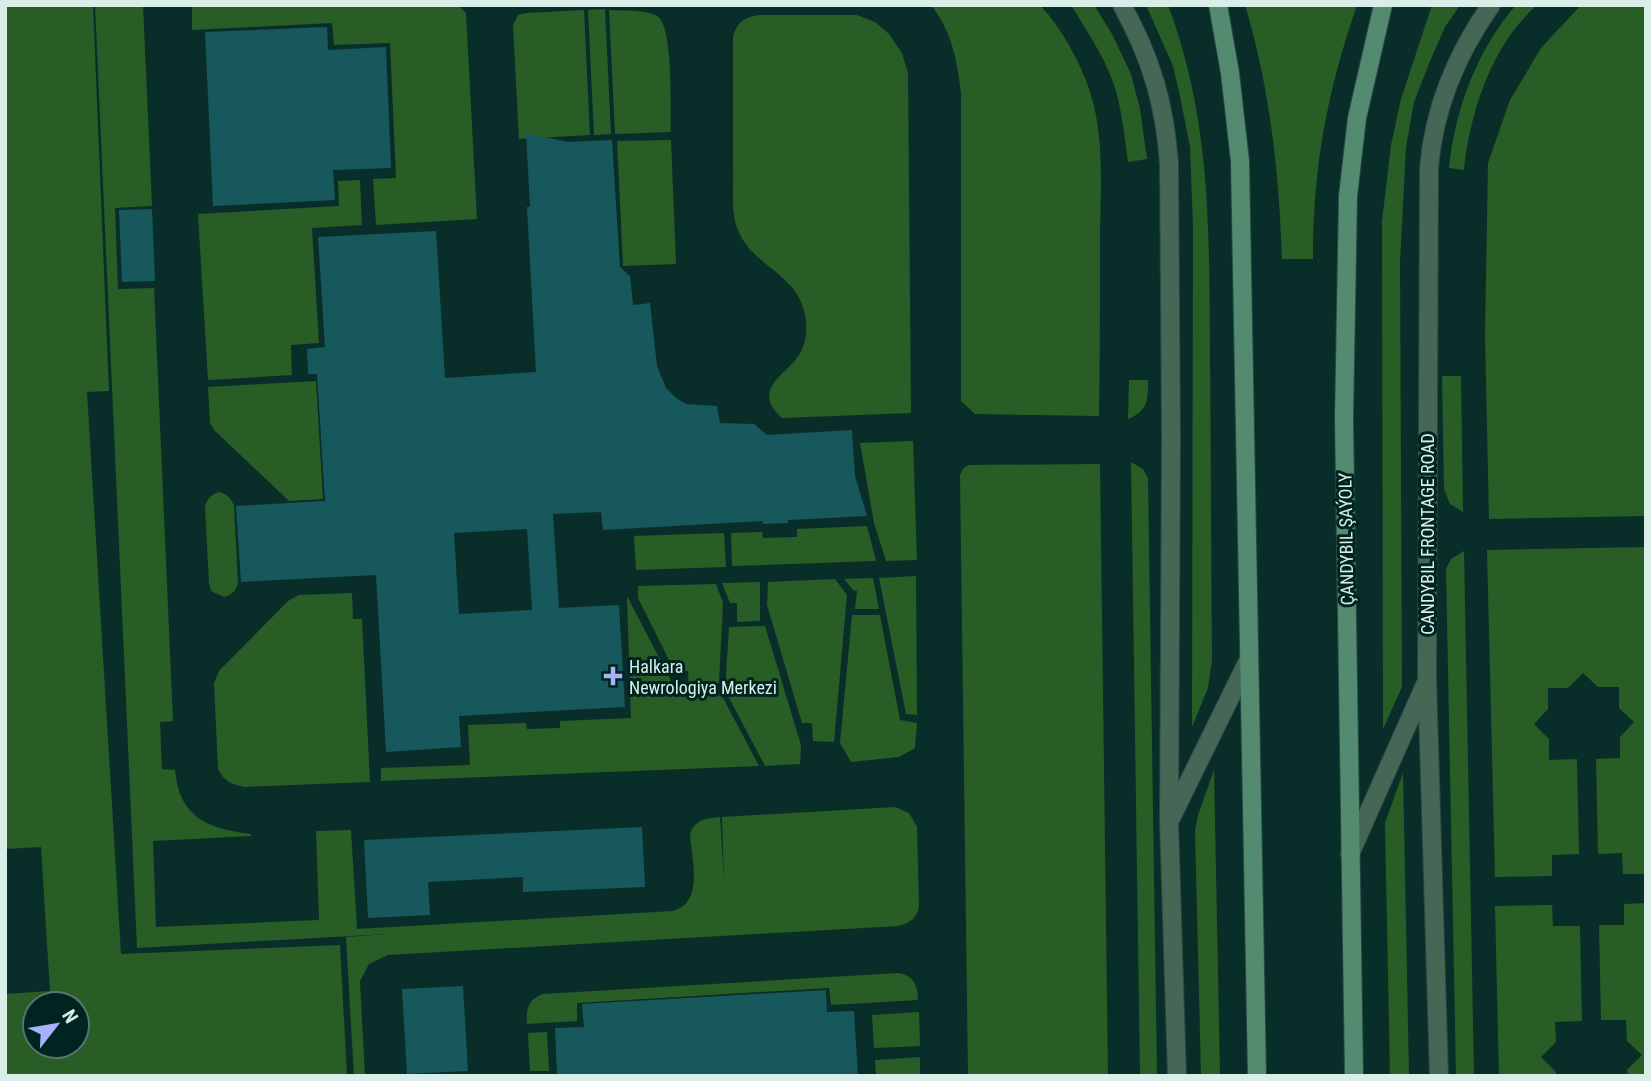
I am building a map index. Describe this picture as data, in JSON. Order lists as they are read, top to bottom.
{
  "streets": {
    "main road": ["ÇANDYBIL ŞAÝOLY"],
    "street": ["CANDYBIL FRONTAGE ROAD"]
  },
  "places": {
    "health": ["Halkara Newrologiya Merkezi"]
  },
  "north": "top right"
}
